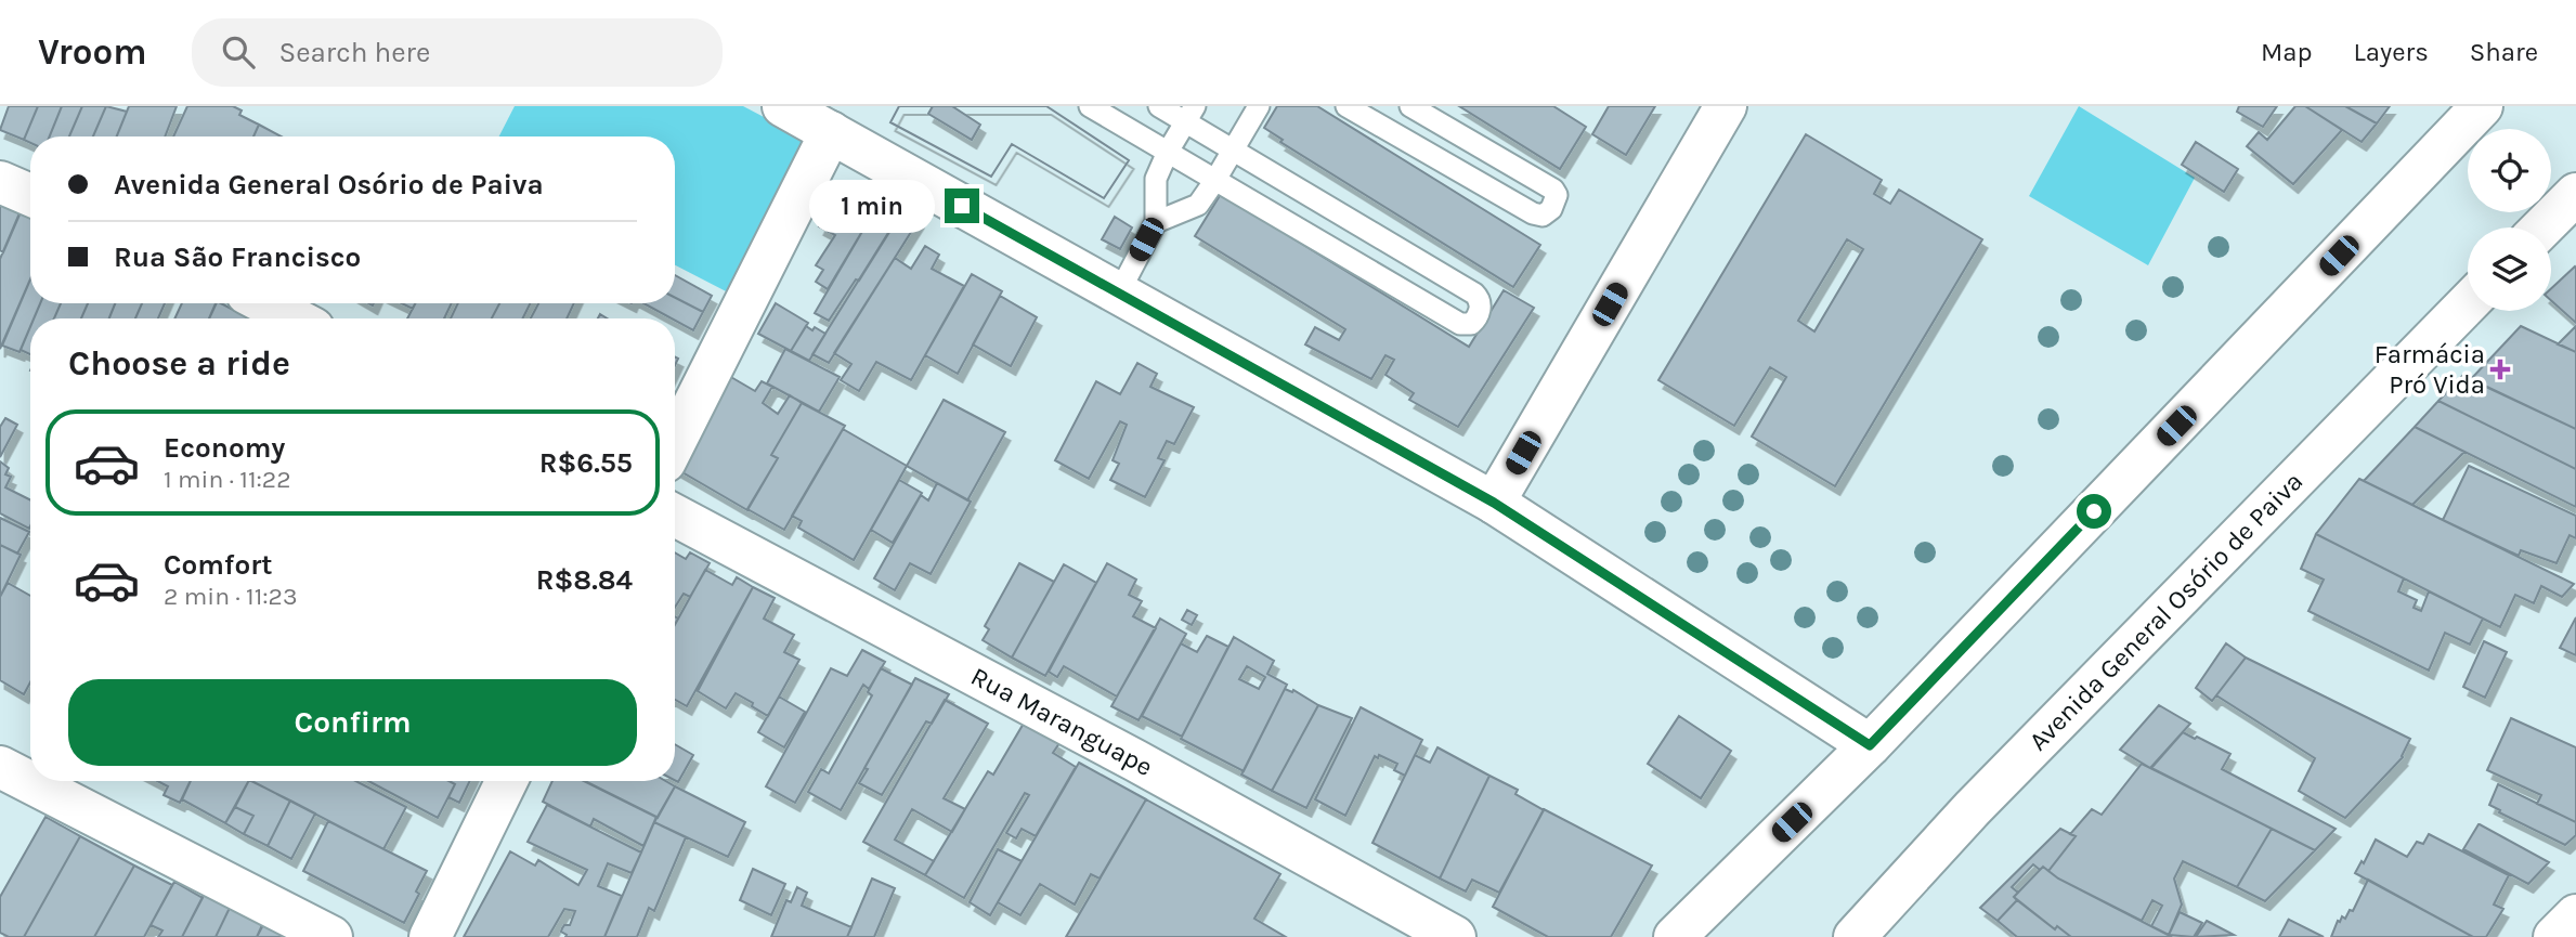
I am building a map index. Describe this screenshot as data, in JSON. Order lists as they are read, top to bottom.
{
  "streets": {
    "street": ["Avenida General Osório de Paiva", "Rua Maranguape"]
  },
  "places": {
    "health": ["Farmácia Pró Vida"]
  },
  "page": {
    "header": "Vroom",
    "search": "Search here",
    "nav": ["Map", "Layers", "Share"],
    "banner": ["Avenida General Osório de Paiva", "Rua São Francisco"],
    "bubble": "1 min",
    "heading": "Choose a ride",
    "list": [
      {
        "name": "Economy",
        "note": "1 min · 11:22",
        "value": "R$6.55"
      },
      {
        "name": "Comfort",
        "note": "2 min · 11:23",
        "value": "R$8.84"
      }
    ],
    "buttons": "Confirm"
  }
}
